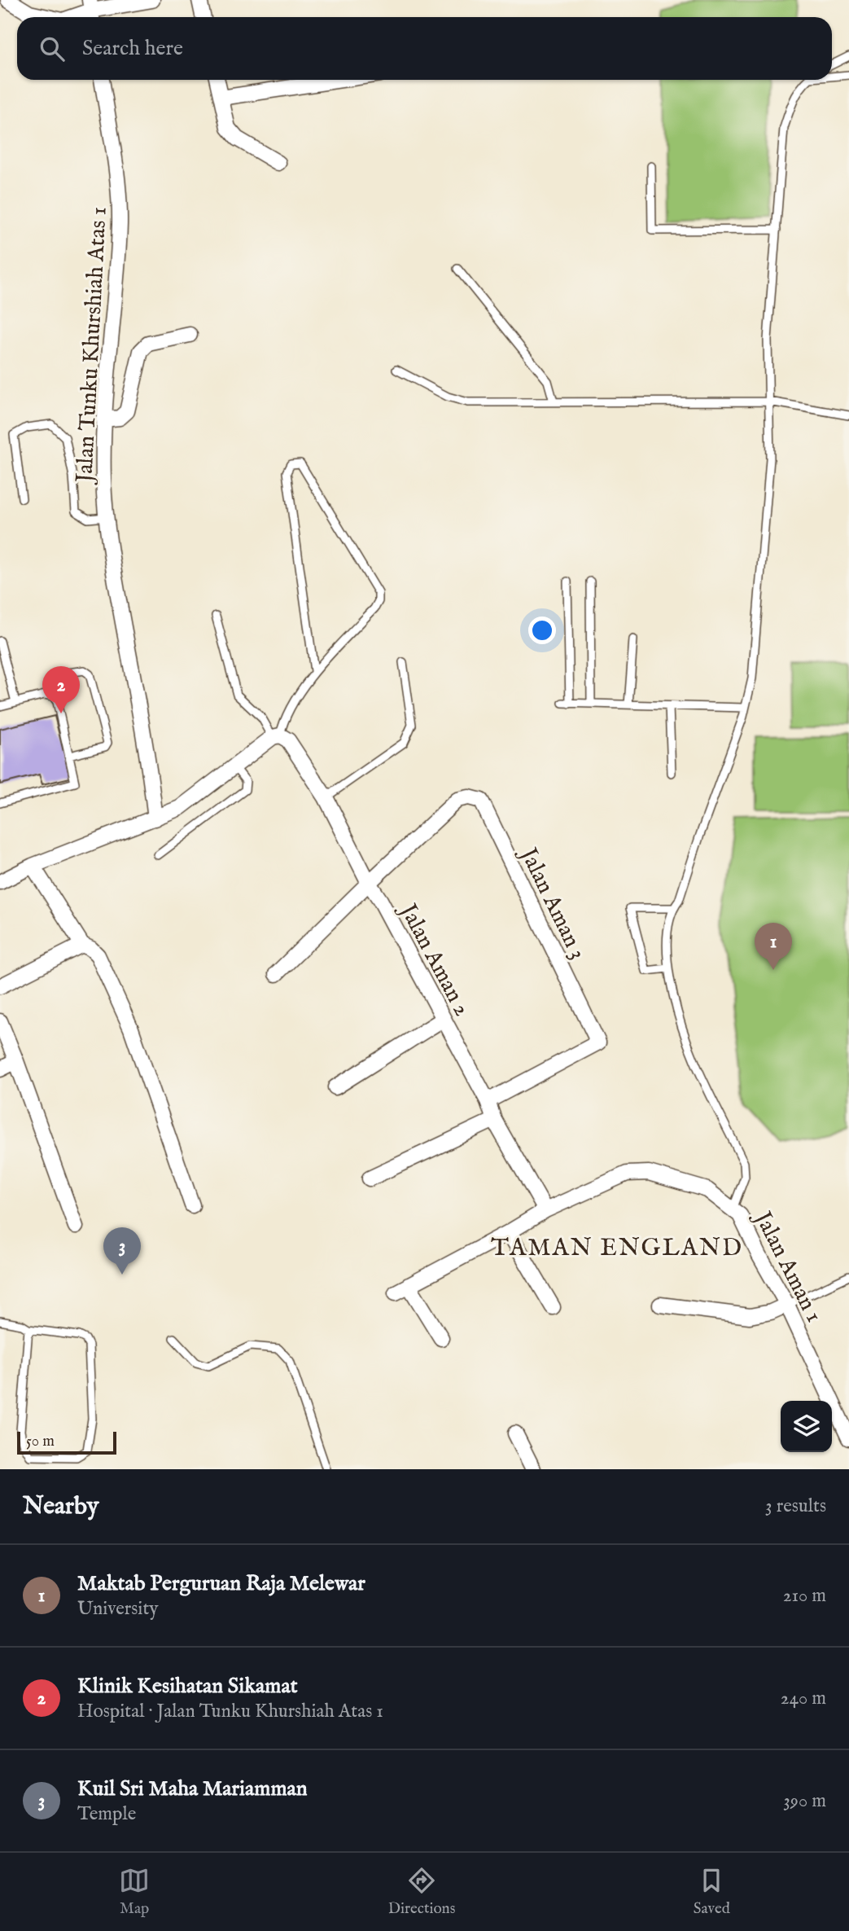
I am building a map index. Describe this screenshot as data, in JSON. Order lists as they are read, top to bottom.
{
  "streets": {
    "street": [
      "Jalan Tunku Khurshiah Atas 1",
      "Jalan Aman 3",
      "Jalan Aman 2",
      "Jalan Aman 1"
    ]
  },
  "crossings": [
    ["Jalan Aman 3", "Jalan Aman 2"],
    ["Jalan Aman 2", "Jalan Aman 1"]
  ],
  "districts": ["TAMAN ENGLAND"],
  "scale_bar": "50 m",
  "page": {
    "search": "Search here",
    "pins": ["2", "1", "3"],
    "scale": "50 m",
    "heading": ["Nearby", "3 results"],
    "list": [
      {
        "mark": "1",
        "name": "Maktab Perguruan Raja Melewar",
        "note": "University",
        "value": "210 m"
      },
      {
        "mark": "2",
        "name": "Klinik Kesihatan Sikamat",
        "note": "Hospital · Jalan Tunku Khurshiah Atas 1",
        "value": "240 m"
      },
      {
        "mark": "3",
        "name": "Kuil Sri Maha Mariamman",
        "note": "Temple",
        "value": "390 m"
      }
    ],
    "nav": ["Map", "Directions", "Saved"]
  }
}
